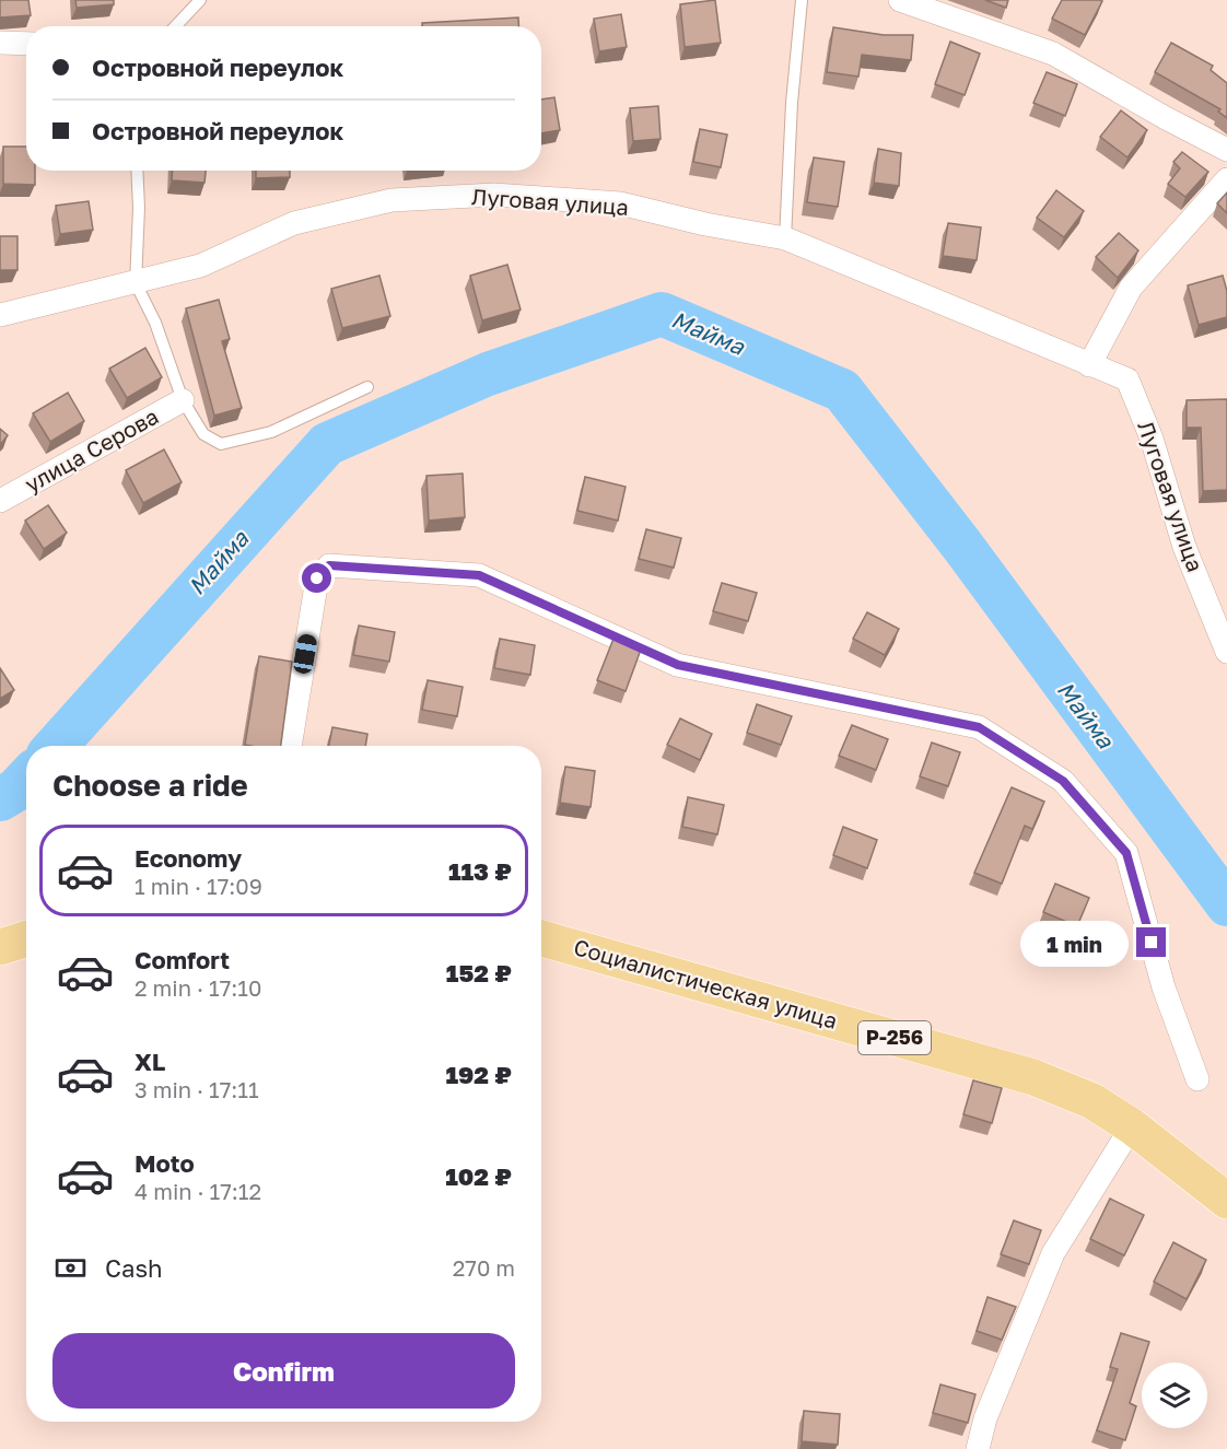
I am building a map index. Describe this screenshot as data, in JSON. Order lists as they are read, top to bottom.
{
  "streets": {
    "main road": ["Социалистическая улица", "Р-256"],
    "street": ["Луговая улица", "улица Серова"]
  },
  "water": ["Майма"],
  "page": {
    "banner": ["Островной переулок", "Островной переулок"],
    "heading": "Choose a ride",
    "list": [
      {
        "name": "Economy",
        "note": "1 min · 17:09",
        "value": "113 ₽"
      },
      {
        "name": "Comfort",
        "note": "2 min · 17:10",
        "value": "152 ₽"
      },
      {
        "name": "XL",
        "note": "3 min · 17:11",
        "value": "192 ₽"
      },
      {
        "name": "Moto",
        "note": "4 min · 17:12",
        "value": "102 ₽"
      }
    ],
    "bubble": "1 min",
    "pay": ["Cash", "270 m"],
    "buttons": "Confirm"
  }
}
